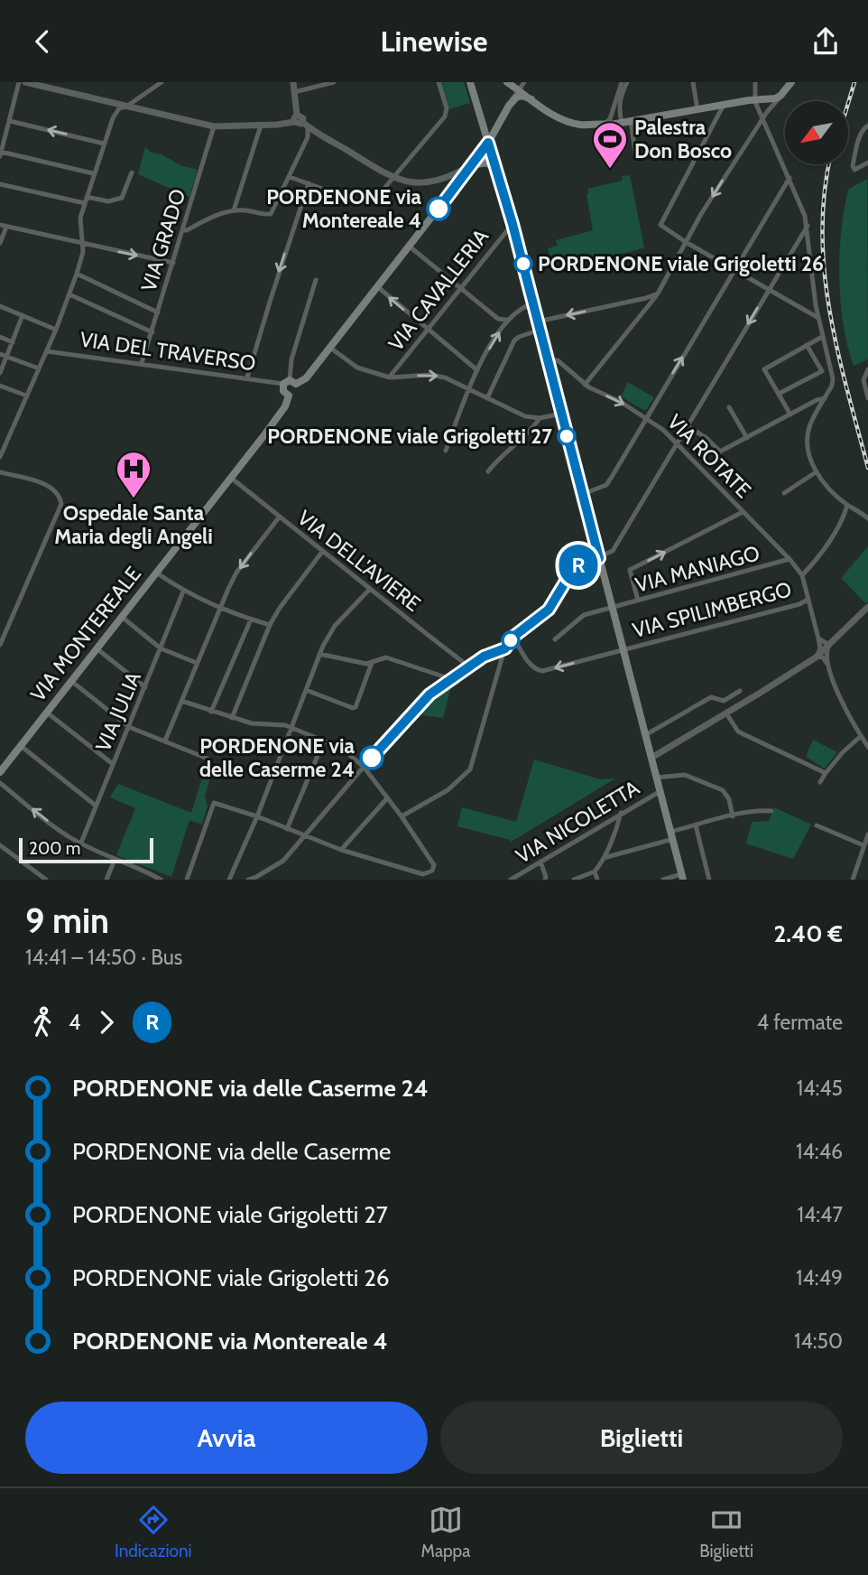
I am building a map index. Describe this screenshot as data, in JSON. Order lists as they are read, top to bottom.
{
  "streets": {
    "main road": ["VIA MONTEREALE"],
    "street": [
      "VIA GRADO",
      "VIA CAVALLERIA",
      "VIA DEL TRAVERSO",
      "VIA ROTATE",
      "VIA DELL'AVIERE",
      "VIA MANIAGO",
      "VIA SPILIMBERGO",
      "VIA JULIA",
      "VIA NICOLETTA"
    ]
  },
  "crossings": [
    ["VIA GRADO", "VIA DEL TRAVERSO"],
    ["VIA DEL TRAVERSO", "VIA MONTEREALE"],
    ["VIA ROTATE", "VIA MANIAGO"],
    ["VIA DELL'AVIERE", "VIA MONTEREALE"]
  ],
  "places": {
    "sports": ["Palestra Don Bosco"],
    "other": [
      "PORDENONE via Montereale 4",
      "PORDENONE viale Grigoletti 26",
      "PORDENONE viale Grigoletti 27",
      "PORDENONE via delle Caserme 24"
    ],
    "hospital": ["Ospedale Santa Maria degli Angeli"]
  },
  "lines": ["bus line R"],
  "scale_bar": "200 m",
  "north": "bottom left",
  "page": {
    "header": "Linewise",
    "on_map": "R",
    "scale": "200 m",
    "heading": ["9 min", "14:41 – 14:50 · Bus", "2.40 €"],
    "legs": ["4", "R", "4 fermate"],
    "list": [
      {
        "name": "PORDENONE via delle Caserme 24",
        "value": "14:45"
      },
      {
        "name": "PORDENONE via delle Caserme",
        "value": "14:46"
      },
      {
        "name": "PORDENONE viale Grigoletti 27",
        "value": "14:47"
      },
      {
        "name": "PORDENONE viale Grigoletti 26",
        "value": "14:49"
      },
      {
        "name": "PORDENONE via Montereale 4",
        "value": "14:50"
      }
    ],
    "buttons": ["Avvia", "Biglietti"],
    "tabs": ["Indicazioni", "Mappa", "Biglietti"]
  }
}
